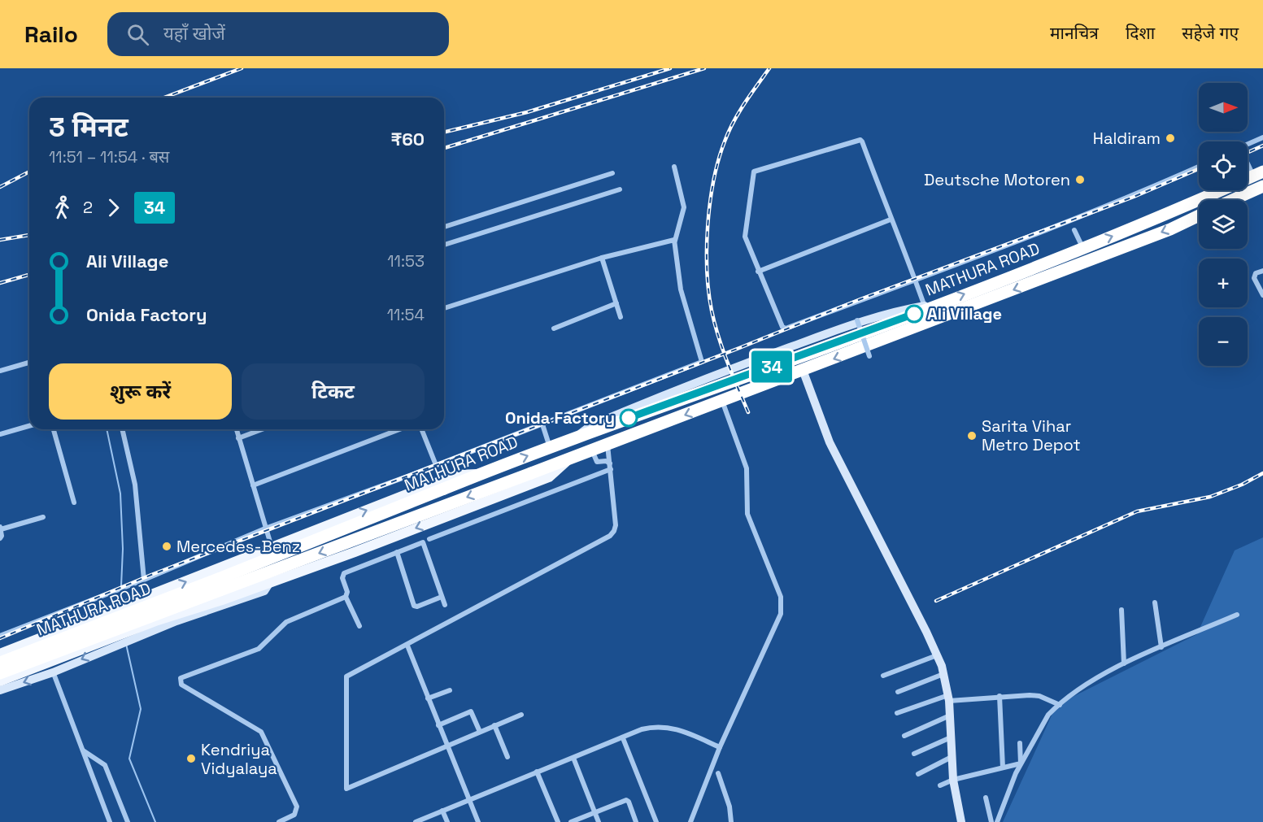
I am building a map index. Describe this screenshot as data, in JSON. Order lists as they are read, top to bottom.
{
  "streets": {
    "highway": ["MATHURA ROAD"]
  },
  "places": [
    "Haldiram",
    "Deutsche Motoren",
    "Ali Village",
    "Onida Factory",
    "Sarita Vihar Metro Depot",
    "Mercedes-Benz",
    "Kendriya Vidyalaya"
  ],
  "lines": ["bus line 34"],
  "north": "right",
  "page": {
    "header": "Railo",
    "search": "यहाँ खोजें",
    "nav": ["मानचित्र", "दिशा", "सहेजे गए"],
    "on_map": "34",
    "map_buttons": ["+", "−"],
    "heading": ["3 मिनट", "11:51 – 11:54 · बस", "₹60"],
    "legs": ["2", "34"],
    "list": [
      {
        "name": "Ali Village",
        "value": "11:53"
      },
      {
        "name": "Onida Factory",
        "value": "11:54"
      }
    ],
    "buttons": ["शुरू करें", "टिकट"]
  }
}
